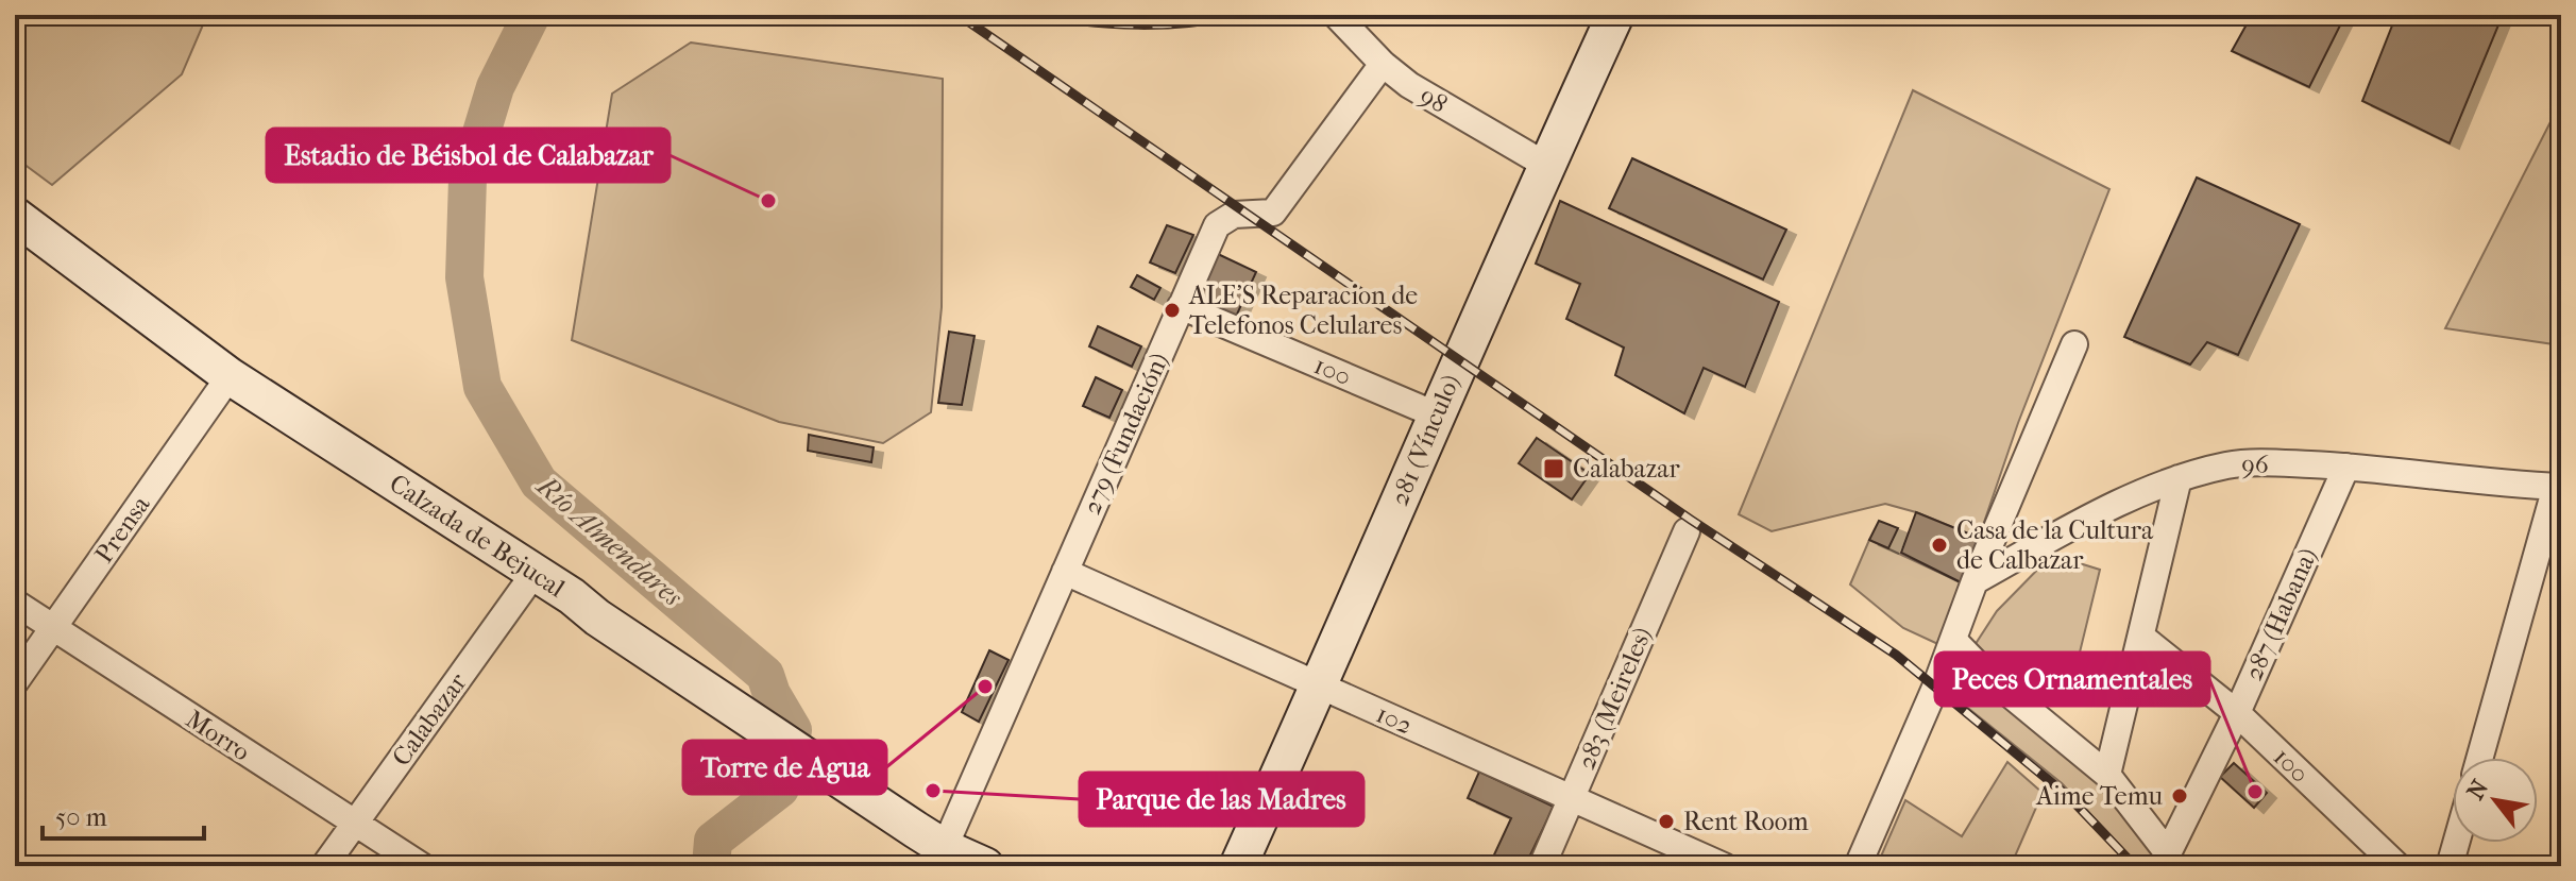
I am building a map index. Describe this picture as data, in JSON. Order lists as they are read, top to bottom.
{
  "streets": {
    "main road": ["281 (Vínculo)", "Calzada de Bejucal"],
    "street": [
      "98",
      "100",
      "279 (Fundación)",
      "96",
      "Prensa",
      "287 (Habana)",
      "283 (Meireles)",
      "Calabazar",
      "102",
      "Morro"
    ]
  },
  "crossings": [
    ["98", "279 (Fundación)"],
    ["98", "281 (Vínculo)"],
    ["100", "279 (Fundación)"],
    ["100", "281 (Vínculo)"],
    ["100", "287 (Habana)"],
    ["279 (Fundación)", "Calzada de Bejucal"],
    ["279 (Fundación)", "102"],
    ["281 (Vínculo)", "102"],
    ["96", "287 (Habana)"],
    ["Prensa", "Calzada de Bejucal"],
    ["Prensa", "Morro"],
    ["Calzada de Bejucal", "Calabazar"],
    ["283 (Meireles)", "102"],
    ["Calabazar", "Morro"]
  ],
  "water": ["Río Almendares"],
  "places": {
    "other": [
      "Estadio de Béisbol de Calabazar",
      "ALE'S Reparacion de Telefonos Celulares",
      "Casa de la Cultura de Calbazar",
      "Torre de Agua",
      "Parque de las Madres",
      "Peces Ornamentales",
      "Aime Temu",
      "Rent Room"
    ],
    "transit": ["Calabazar"]
  },
  "scale_bar": "50 m",
  "north": "top left"
}
